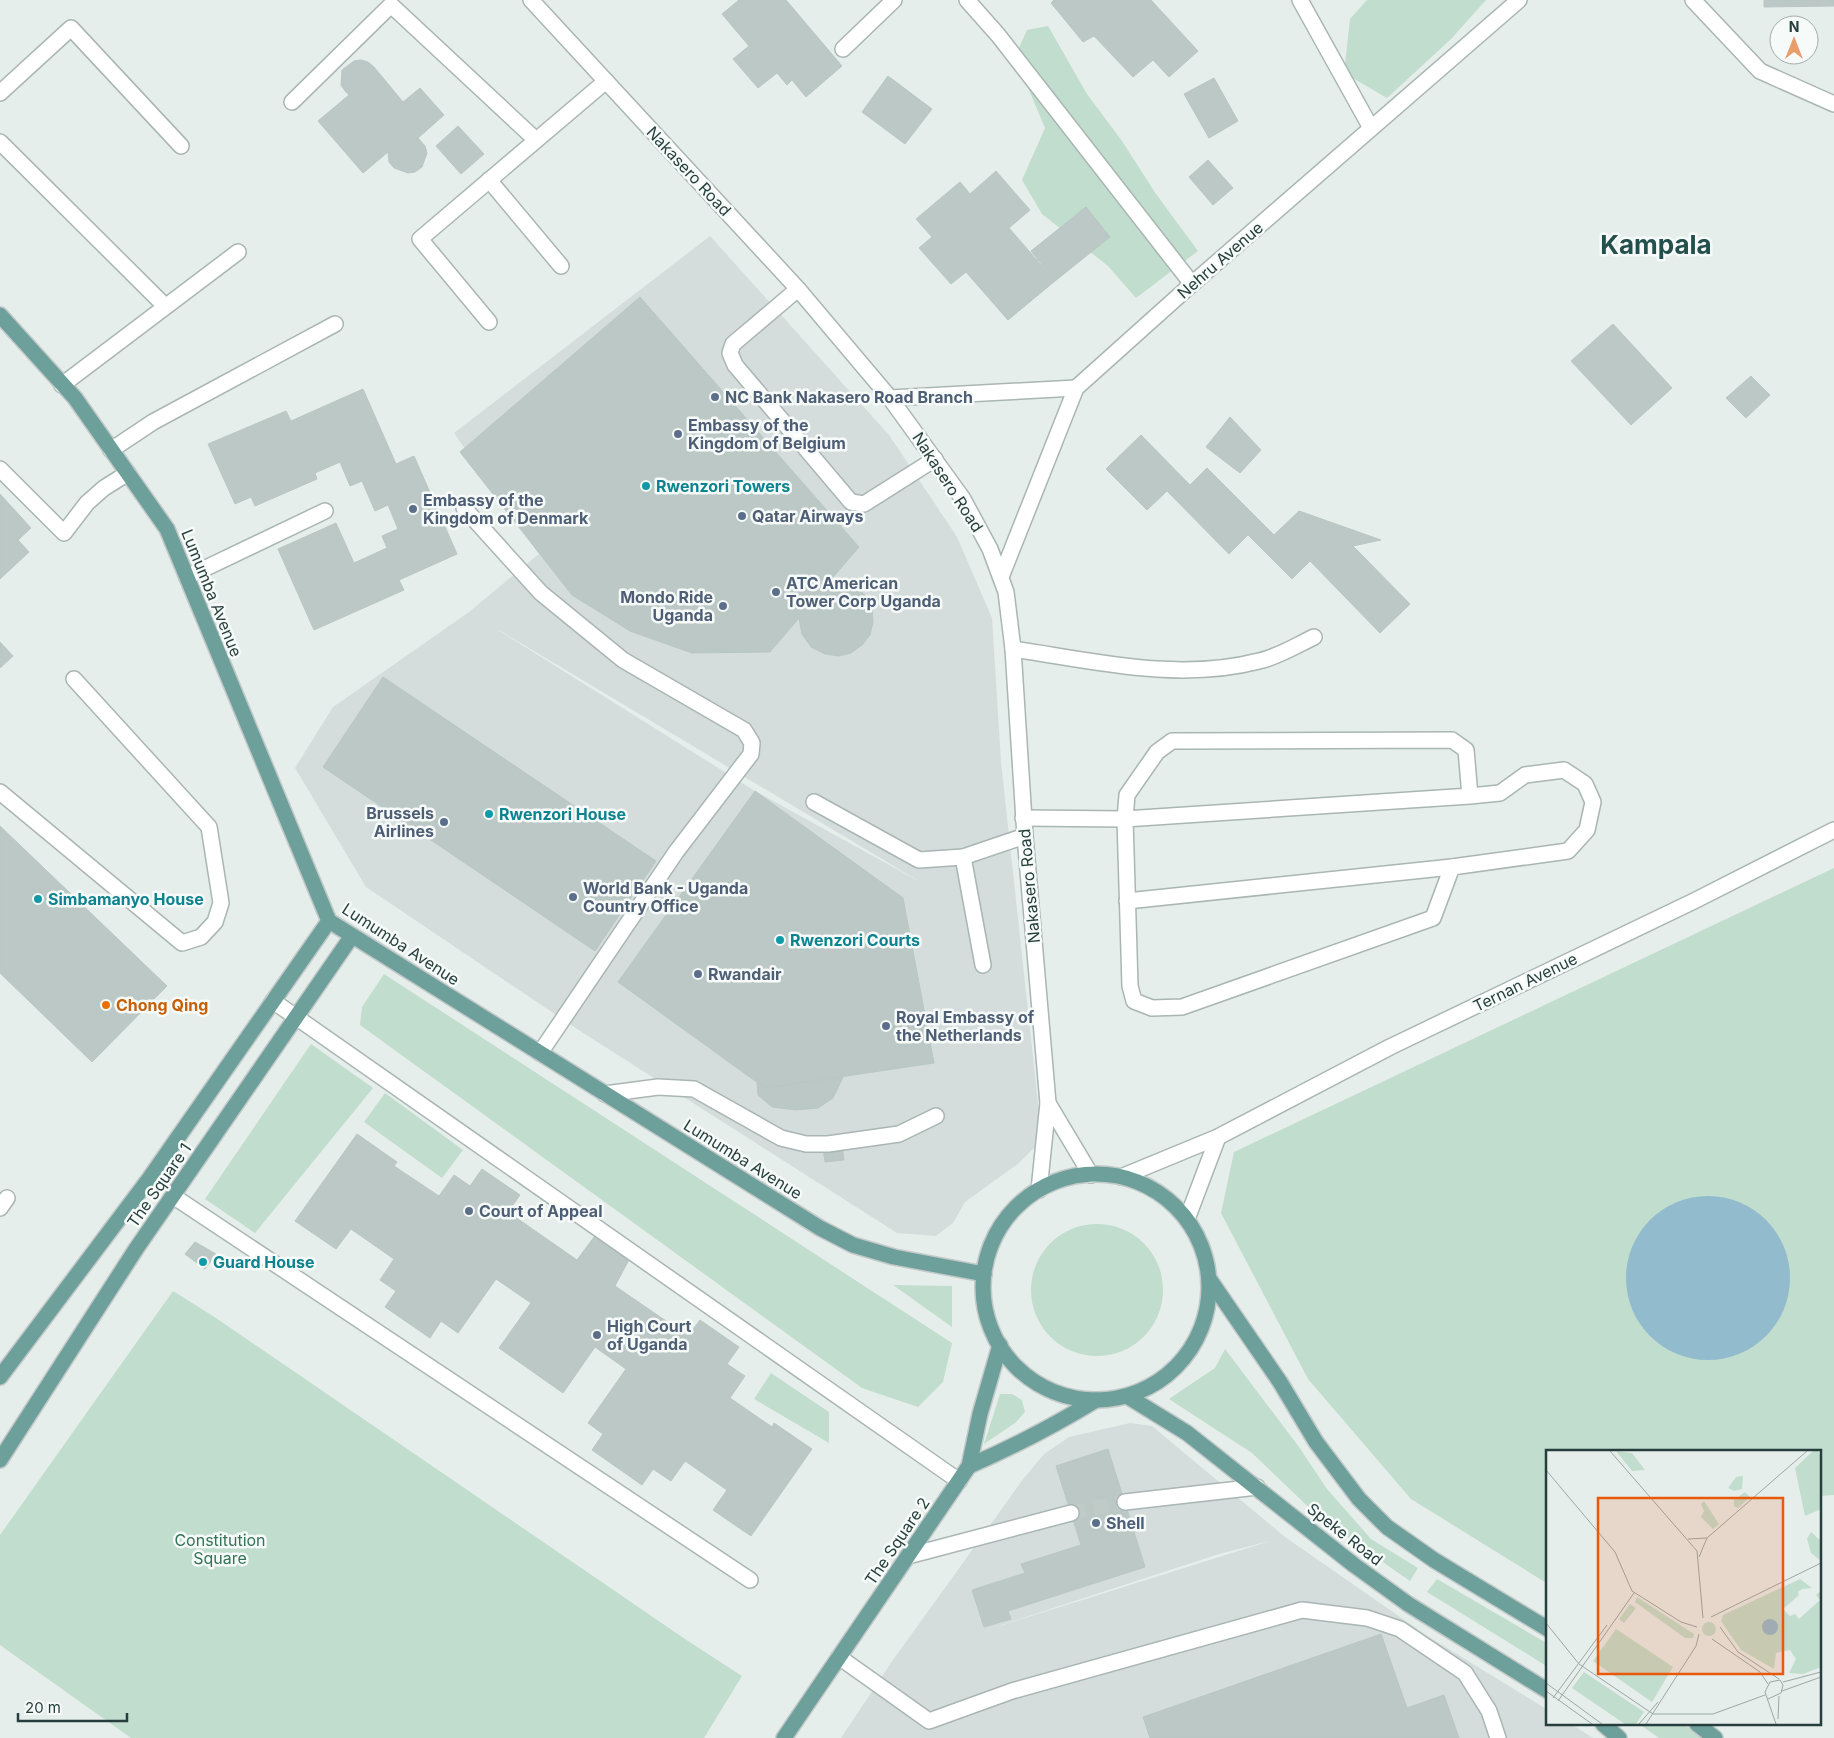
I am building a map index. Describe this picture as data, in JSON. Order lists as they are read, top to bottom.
{
  "streets": {
    "main road": [
      "Lumumba Avenue",
      "The Square 1",
      "Speke Road",
      "The Square 2"
    ],
    "street": ["Nakasero Road", "Nehru Avenue", "Ternan Avenue"]
  },
  "crossings": [
    ["Nakasero Road", "Nehru Avenue"],
    ["Lumumba Avenue", "The Square 1"]
  ],
  "districts": ["Kampala"],
  "parks": ["Constitution Square"],
  "places": [
    "NC Bank Nakasero Road Branch",
    "Embassy of the Kingdom of Belgium",
    "Rwenzori Towers",
    "Embassy of the Kingdom of Denmark",
    "Qatar Airways",
    "ATC American Tower Corp Uganda",
    "Mondo Ride Uganda",
    "Rwenzori House",
    "Brussels Airlines",
    "World Bank - Uganda Country Office",
    "Simbamanyo House",
    "Rwenzori Courts",
    "Rwandair",
    "Chong Qing",
    "Royal Embassy of the Netherlands",
    "Court of Appeal",
    "Guard House",
    "High Court of Uganda",
    "Shell"
  ],
  "scale_bar": "20 m",
  "north": "top"
}
